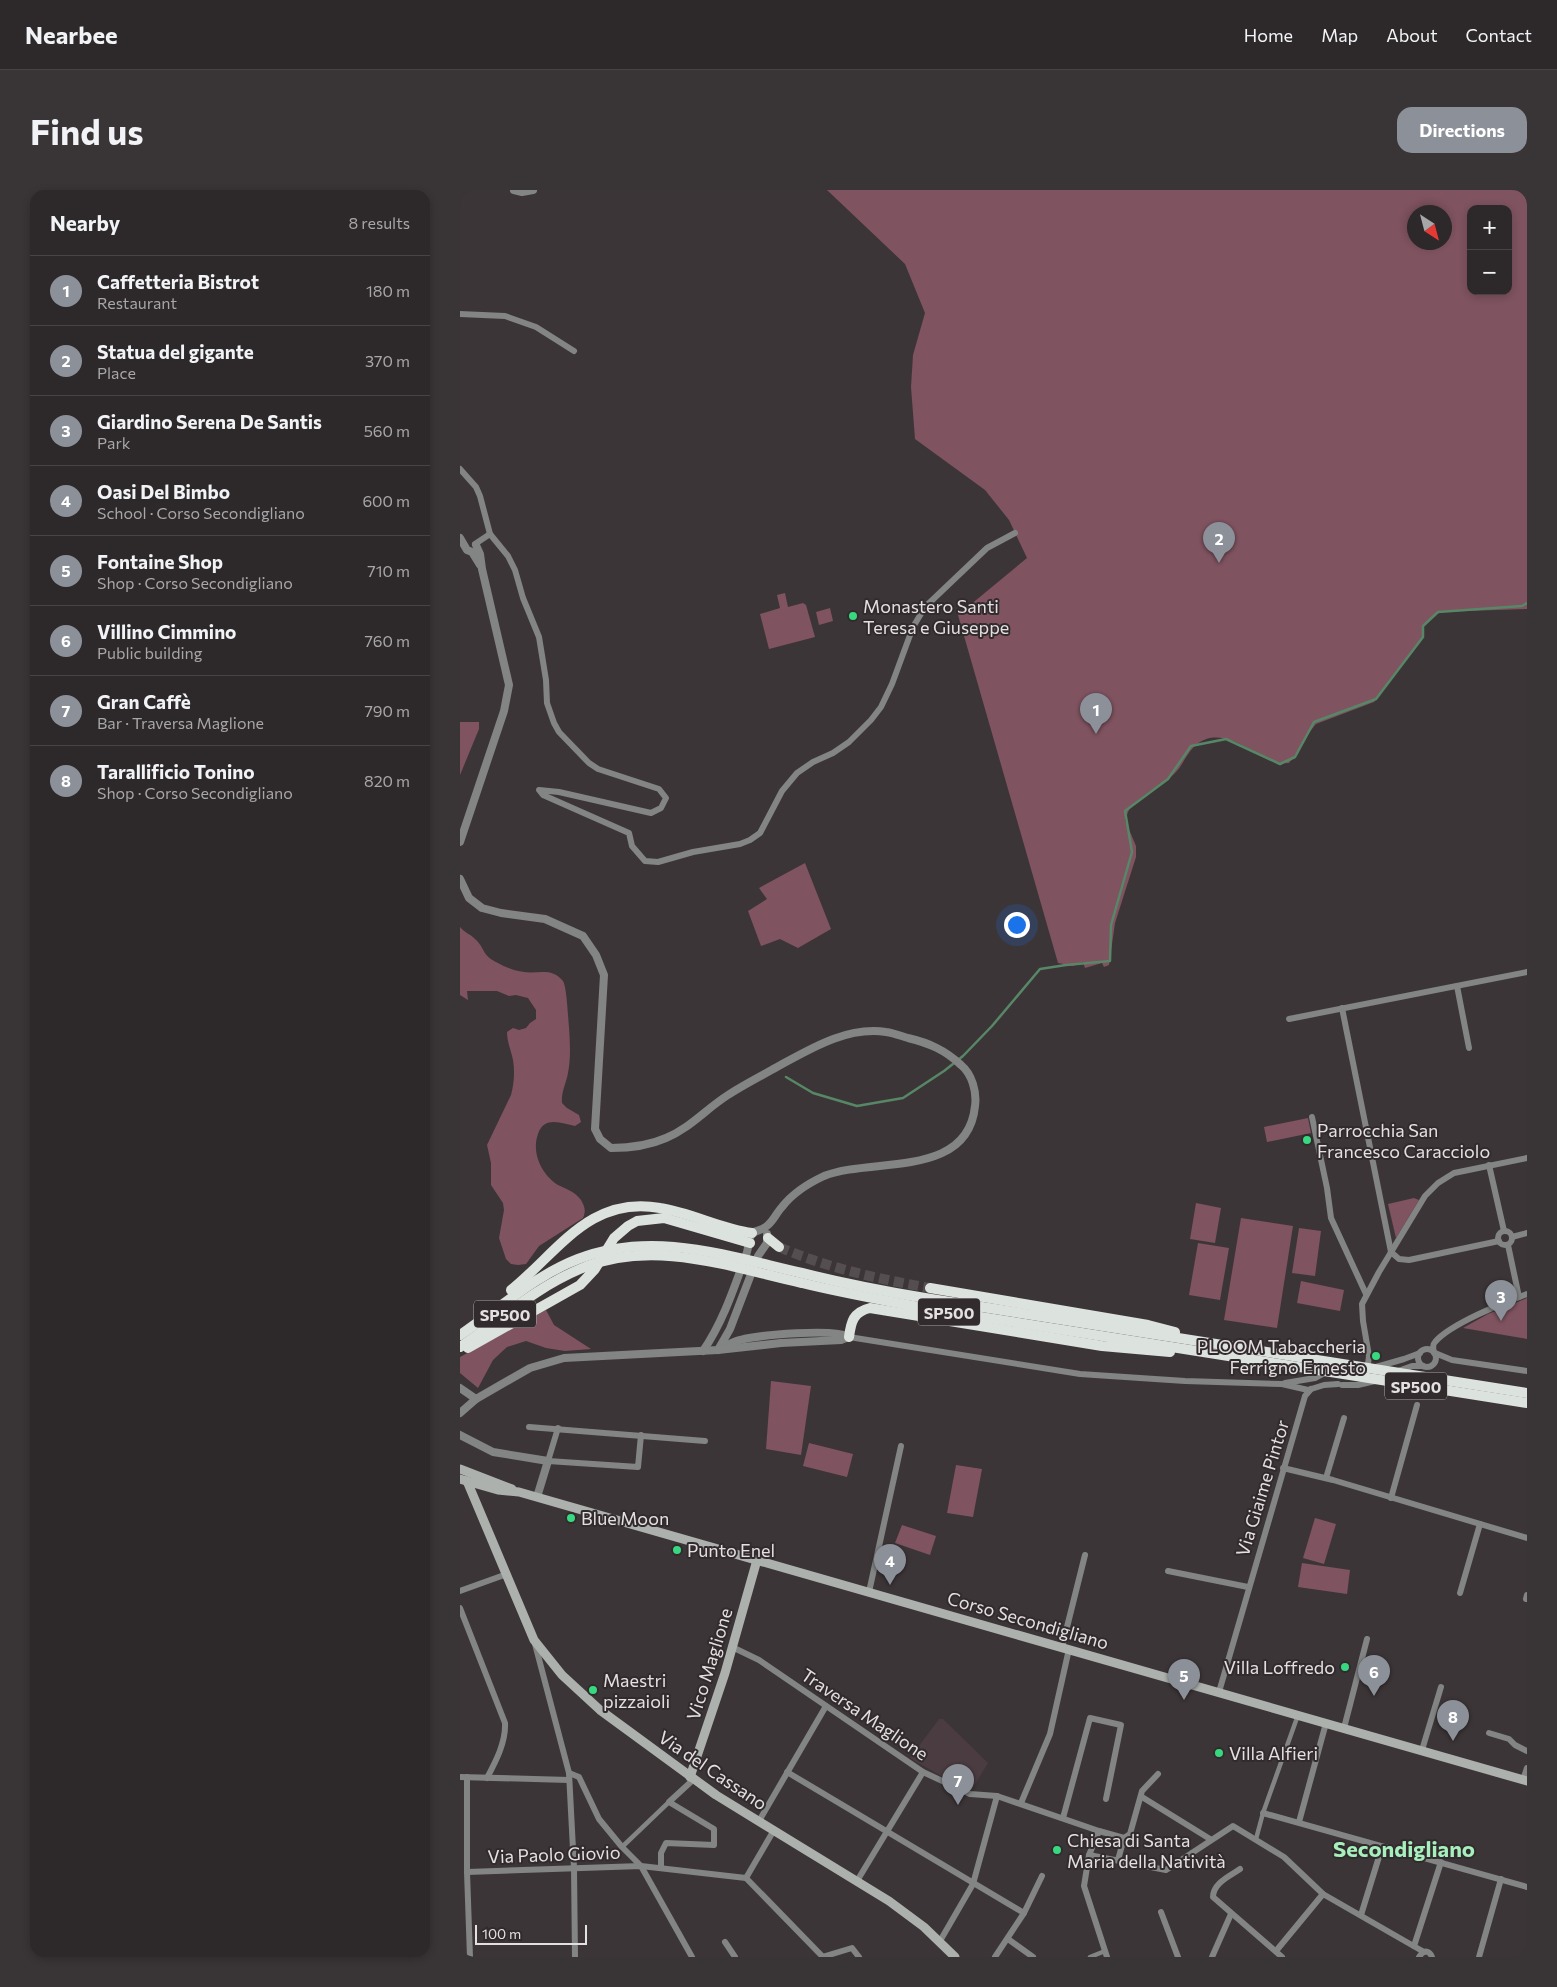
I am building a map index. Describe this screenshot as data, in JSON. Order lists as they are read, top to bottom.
{
  "streets": {
    "highway": ["SP500"],
    "main road": ["Corso Secondigliano", "Vico Maglione", "Via del Cassano"],
    "street": ["Via Giaime Pintor", "Traversa Maglione", "Via Paolo Giovio"]
  },
  "crossings": [
    ["Via Giaime Pintor", "Corso Secondigliano"],
    ["Corso Secondigliano", "Vico Maglione"],
    ["Corso Secondigliano", "Via del Cassano"],
    ["Vico Maglione", "Traversa Maglione"],
    ["Vico Maglione", "Via del Cassano"]
  ],
  "districts": ["Secondigliano"],
  "places": [
    "Monastero Santi Teresa e Giuseppe",
    "Parrocchia San Francesco Caracciolo",
    "PLOOM Tabaccheria Ferrigno Ernesto",
    "Blue Moon",
    "Punto Enel",
    "Villa Loffredo",
    "Maestri pizzaioli",
    "Villa Alfieri",
    "Chiesa di Santa Maria della Natività"
  ],
  "scale_bar": "100 m",
  "north": "bottom right",
  "page": {
    "header": "Nearbee",
    "nav": [
      "Home",
      "Map",
      "About",
      "Contact"
    ],
    "buttons": "Directions",
    "title": "Find us",
    "heading": ["Nearby", "8 results"],
    "map_buttons": ["+", "−"],
    "list": [
      {
        "mark": "1",
        "name": "Caffetteria Bistrot",
        "note": "Restaurant",
        "value": "180 m"
      },
      {
        "mark": "2",
        "name": "Statua del gigante",
        "note": "Place",
        "value": "370 m"
      },
      {
        "mark": "3",
        "name": "Giardino Serena De Santis",
        "note": "Park",
        "value": "560 m"
      },
      {
        "mark": "4",
        "name": "Oasi Del Bimbo",
        "note": "School · Corso Secondigliano",
        "value": "600 m"
      },
      {
        "mark": "5",
        "name": "Fontaine Shop",
        "note": "Shop · Corso Secondigliano",
        "value": "710 m"
      },
      {
        "mark": "6",
        "name": "Villino Cimmino",
        "note": "Public building",
        "value": "760 m"
      },
      {
        "mark": "7",
        "name": "Gran Caffè",
        "note": "Bar · Traversa Maglione",
        "value": "790 m"
      },
      {
        "mark": "8",
        "name": "Tarallificio Tonino",
        "note": "Shop · Corso Secondigliano",
        "value": "820 m"
      }
    ],
    "pins": [
      "2",
      "1",
      "3",
      "4",
      "6",
      "5",
      "8",
      "7"
    ],
    "scale": "100 m"
  }
}
